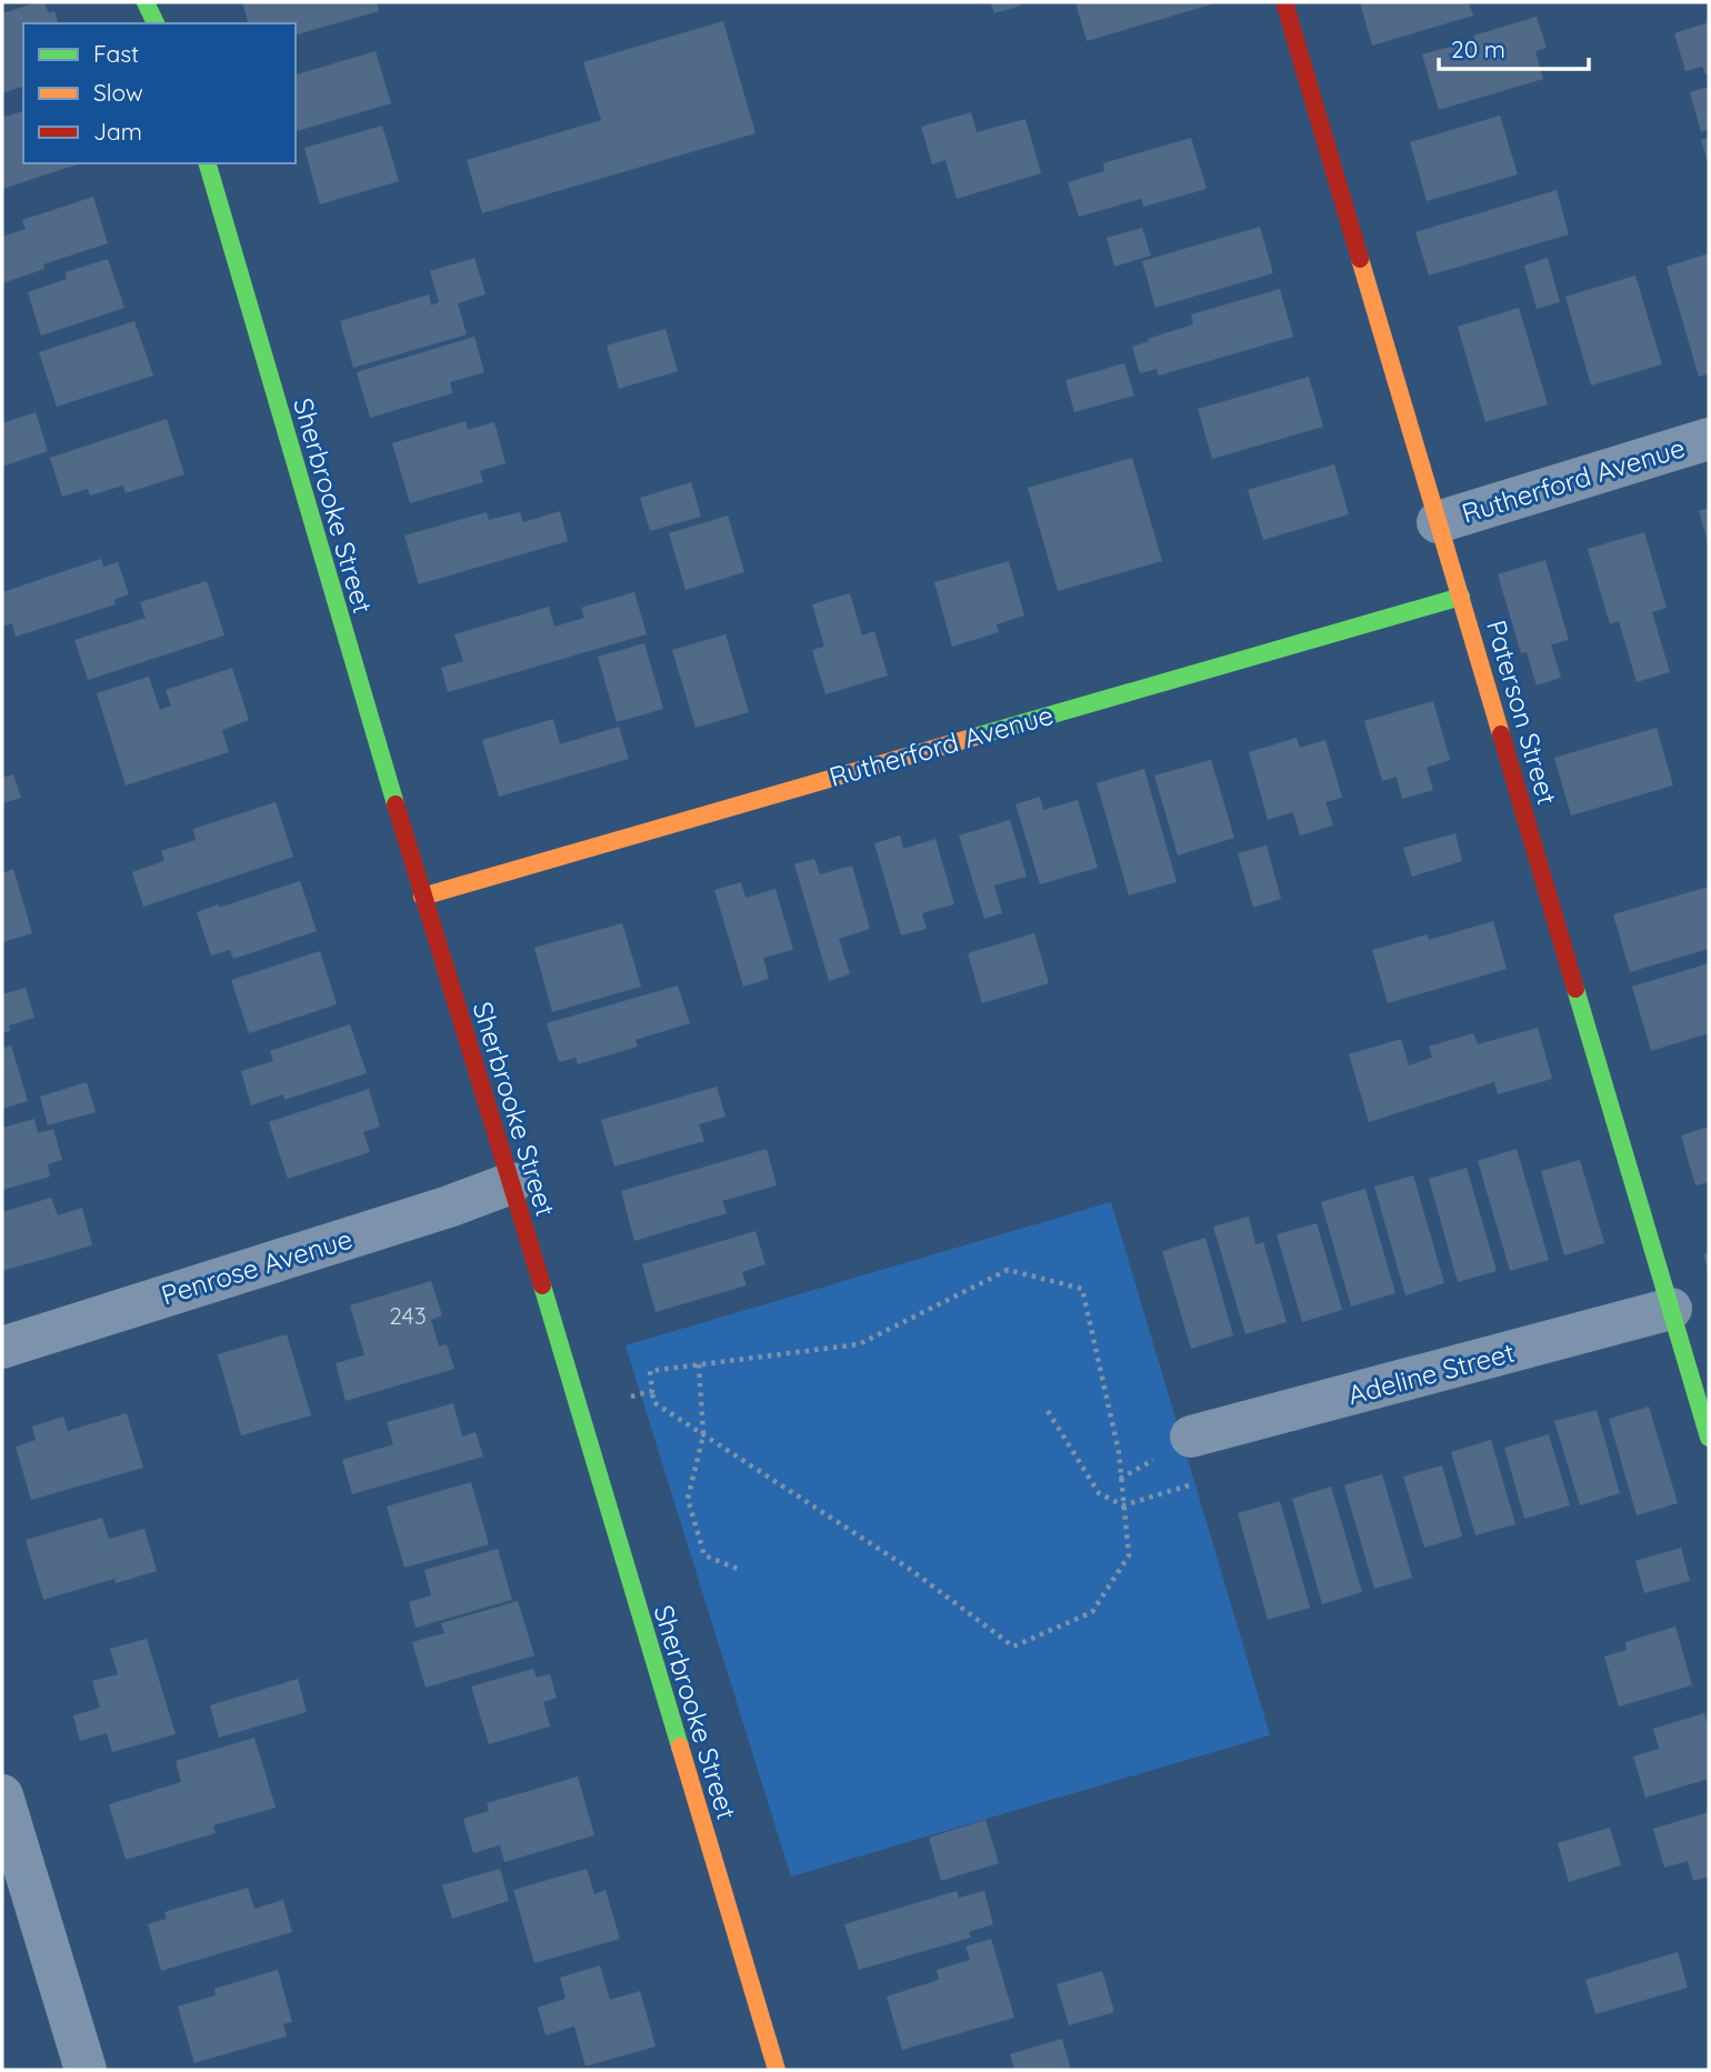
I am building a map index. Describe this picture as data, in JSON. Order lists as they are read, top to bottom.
{
  "streets": {
    "street": [
      "Rutherford Avenue",
      "Sherbrooke Street",
      "Paterson Street",
      "Penrose Avenue",
      "Adeline Street"
    ]
  },
  "crossings": [
    ["Rutherford Avenue", "Sherbrooke Street"],
    ["Rutherford Avenue", "Paterson Street"],
    ["Sherbrooke Street", "Penrose Avenue"],
    ["Paterson Street", "Adeline Street"]
  ],
  "house_numbers": ["243"],
  "legend": ["Fast", "Slow", "Jam"],
  "scale_bar": "20 m"
}
